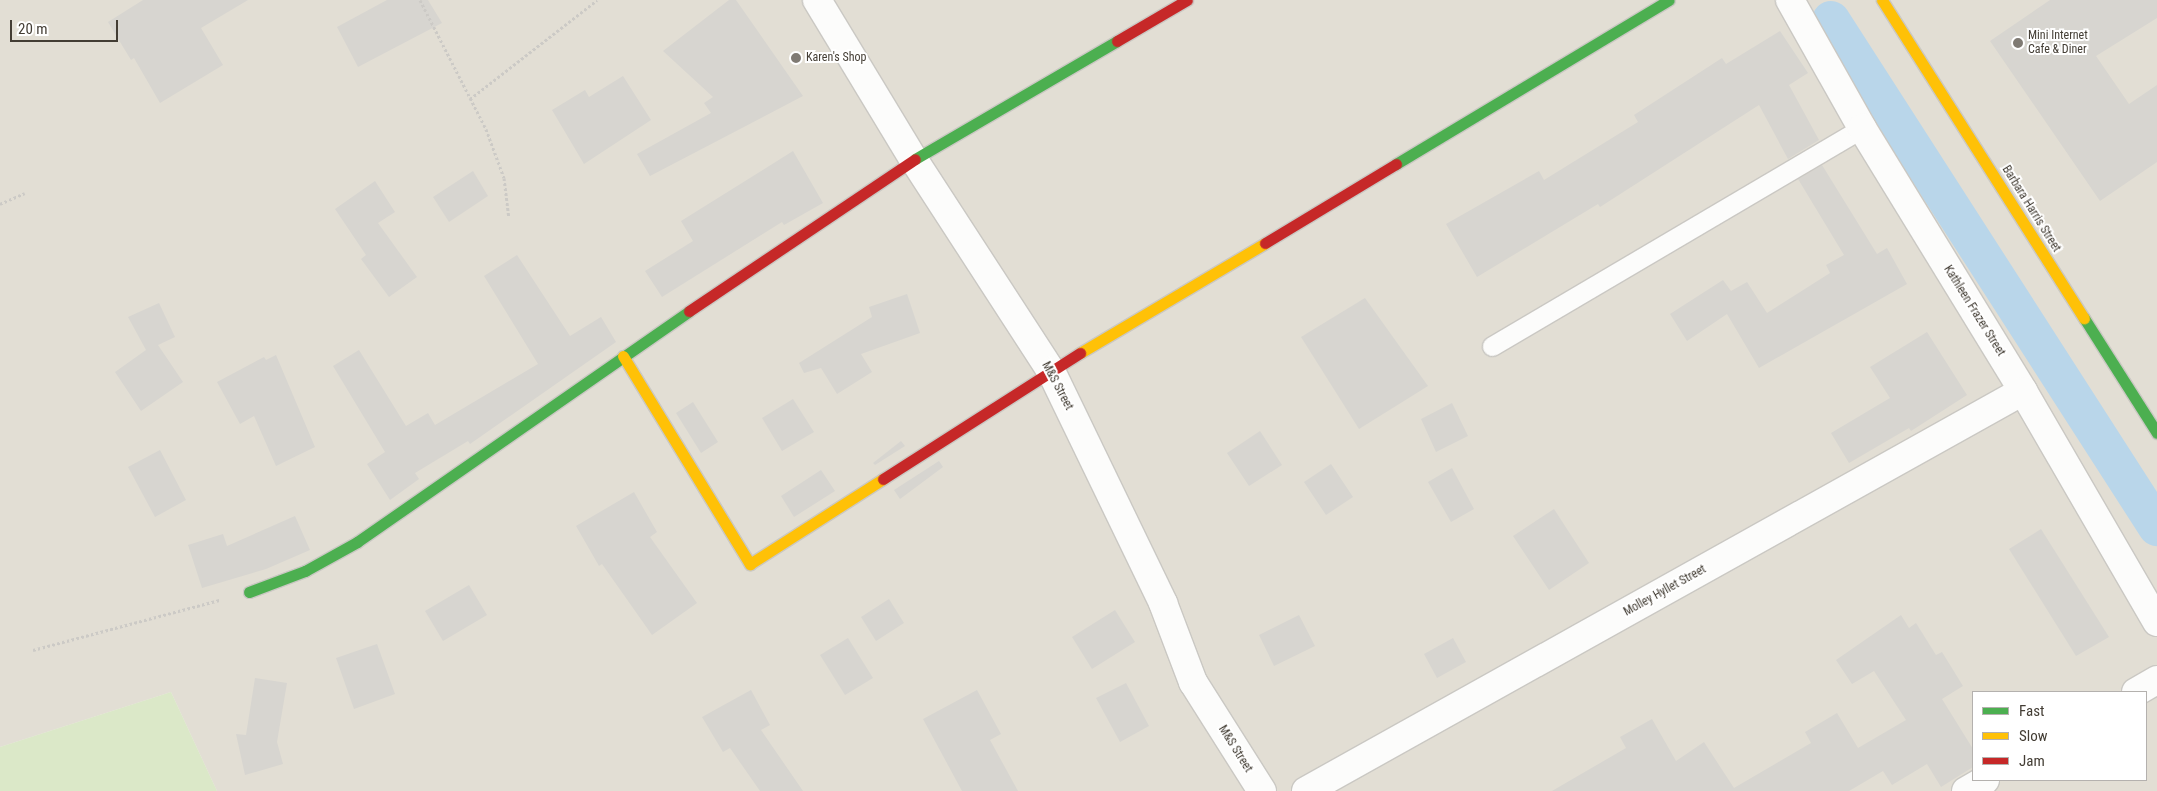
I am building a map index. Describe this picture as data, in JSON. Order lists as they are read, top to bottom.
{
  "streets": {
    "street": [
      "Barbara Harris Street",
      "Kathleen Frazer Street",
      "M&S Street",
      "Molley Hyllet Street"
    ]
  },
  "crossings": [
    ["Kathleen Frazer Street", "Molley Hyllet Street"]
  ],
  "places": ["Mini Internet Cafe & Diner", "Karen's Shop"],
  "legend": ["Fast", "Slow", "Jam"],
  "scale_bar": "20 m"
}
